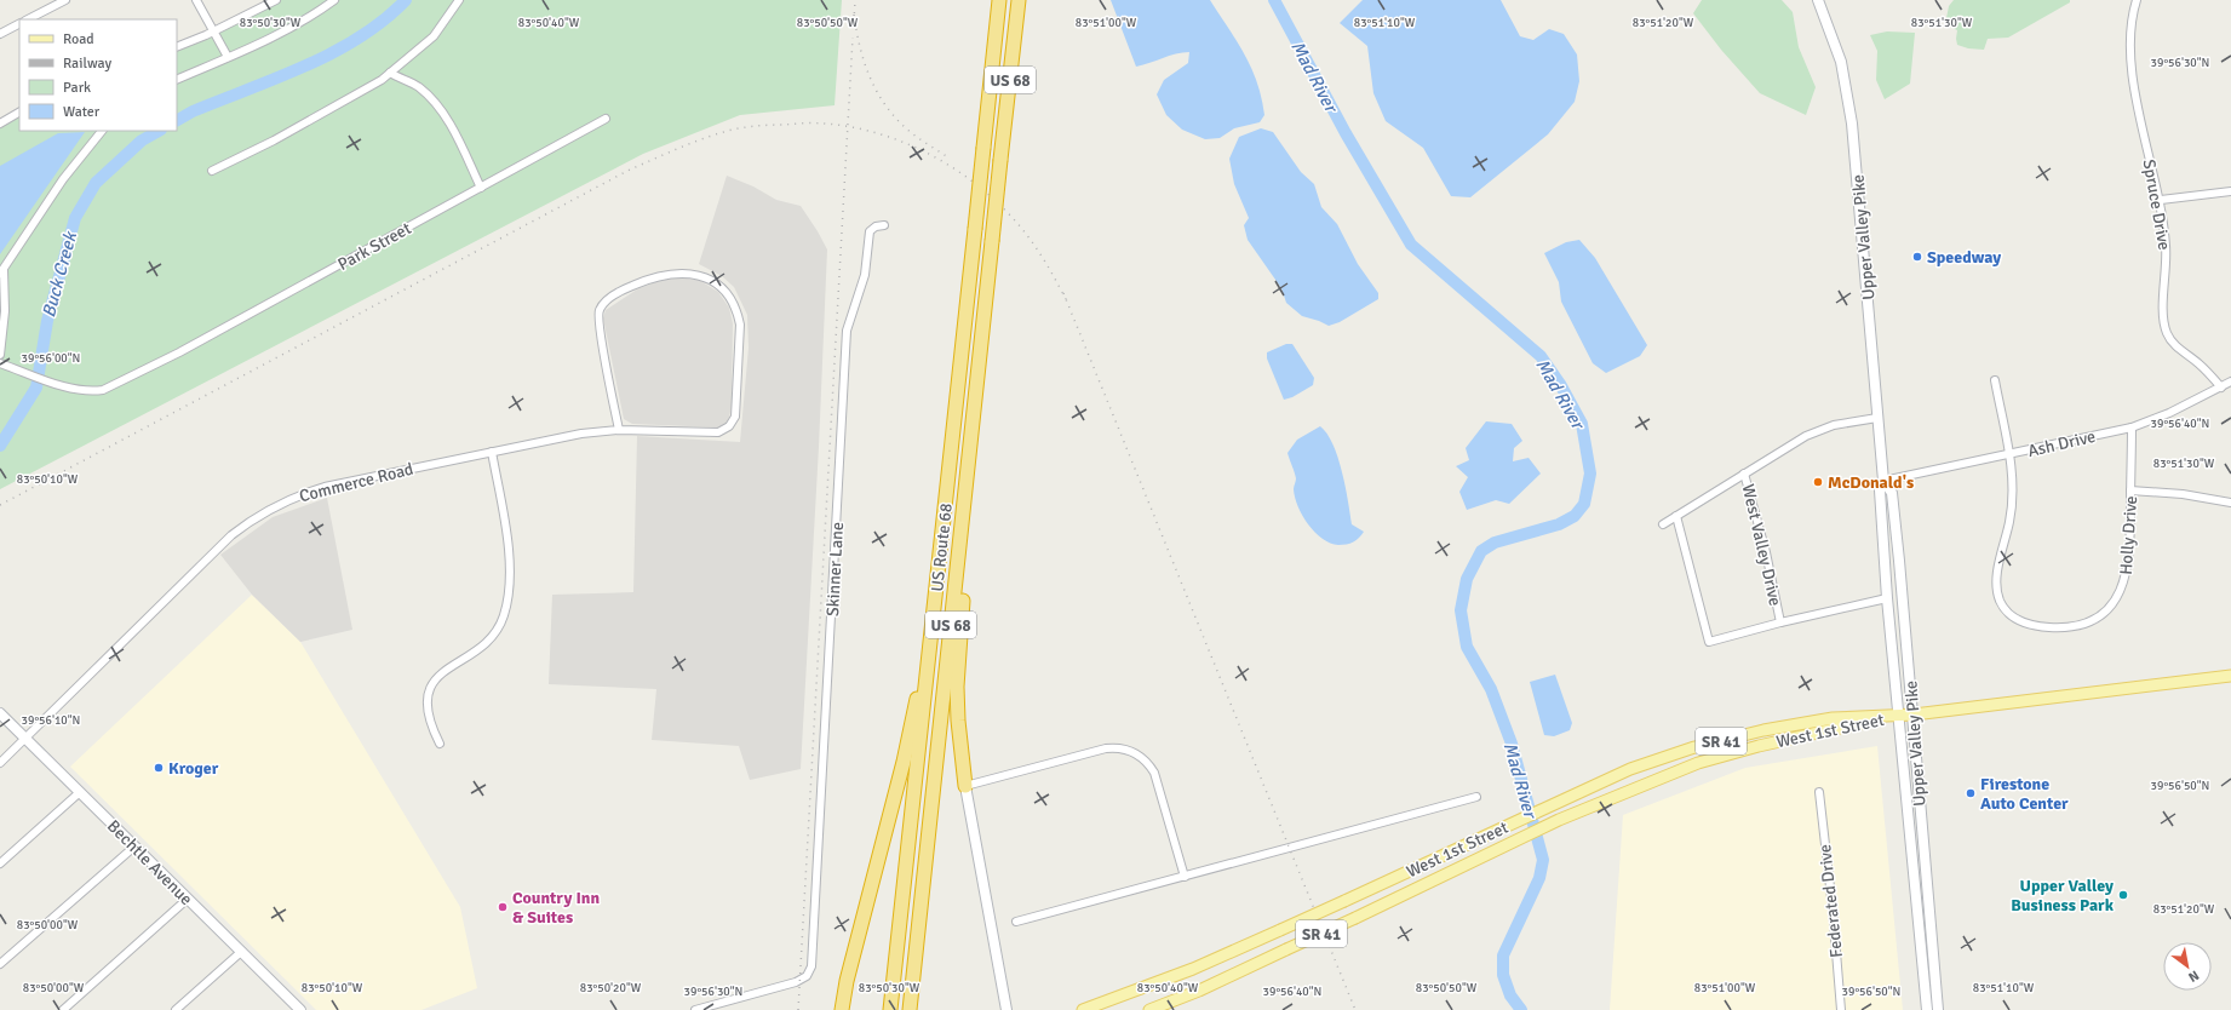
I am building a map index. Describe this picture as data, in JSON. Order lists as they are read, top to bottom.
{
  "streets": {
    "highway": ["US 68", "US Route 68"],
    "main road": ["West 1st Street", "SR 41"],
    "street": [
      "Spruce Drive",
      "Upper Valley Pike",
      "Park Street",
      "Ash Drive",
      "Commerce Road",
      "Holly Drive",
      "West Valley Drive",
      "Skinner Lane",
      "Bechtle Avenue",
      "Federated Drive"
    ]
  },
  "crossings": [
    ["Spruce Drive", "Ash Drive"],
    ["Upper Valley Pike", "Ash Drive"],
    ["Upper Valley Pike", "West Valley Drive"],
    ["Upper Valley Pike", "West 1st Street"],
    ["Ash Drive", "Holly Drive"],
    ["Commerce Road", "Bechtle Avenue"]
  ],
  "water": ["Mad River", "Buck Creek"],
  "places": [
    "Speedway",
    "McDonald's",
    "Kroger",
    "Firestone Auto Center",
    "Upper Valley Business Park",
    "Country Inn & Suites"
  ],
  "legend": [
    "Road",
    "Railway",
    "Park",
    "Water"
  ],
  "north": "bottom right",
  "coordinates": [
    "83°50'30\"W",
    "83°50'40\"W",
    "83°50'50\"W",
    "83°51'00\"W",
    "83°51'10\"W",
    "83°51'20\"W",
    "83°51'30\"W",
    "39°56'30\"N",
    "39°56'00\"N",
    "39°56'40\"N",
    "83°50'10\"W",
    "39°56'10\"N",
    "39°56'50\"N",
    "83°50'00\"W",
    "83°50'20\"W"
  ]
}
